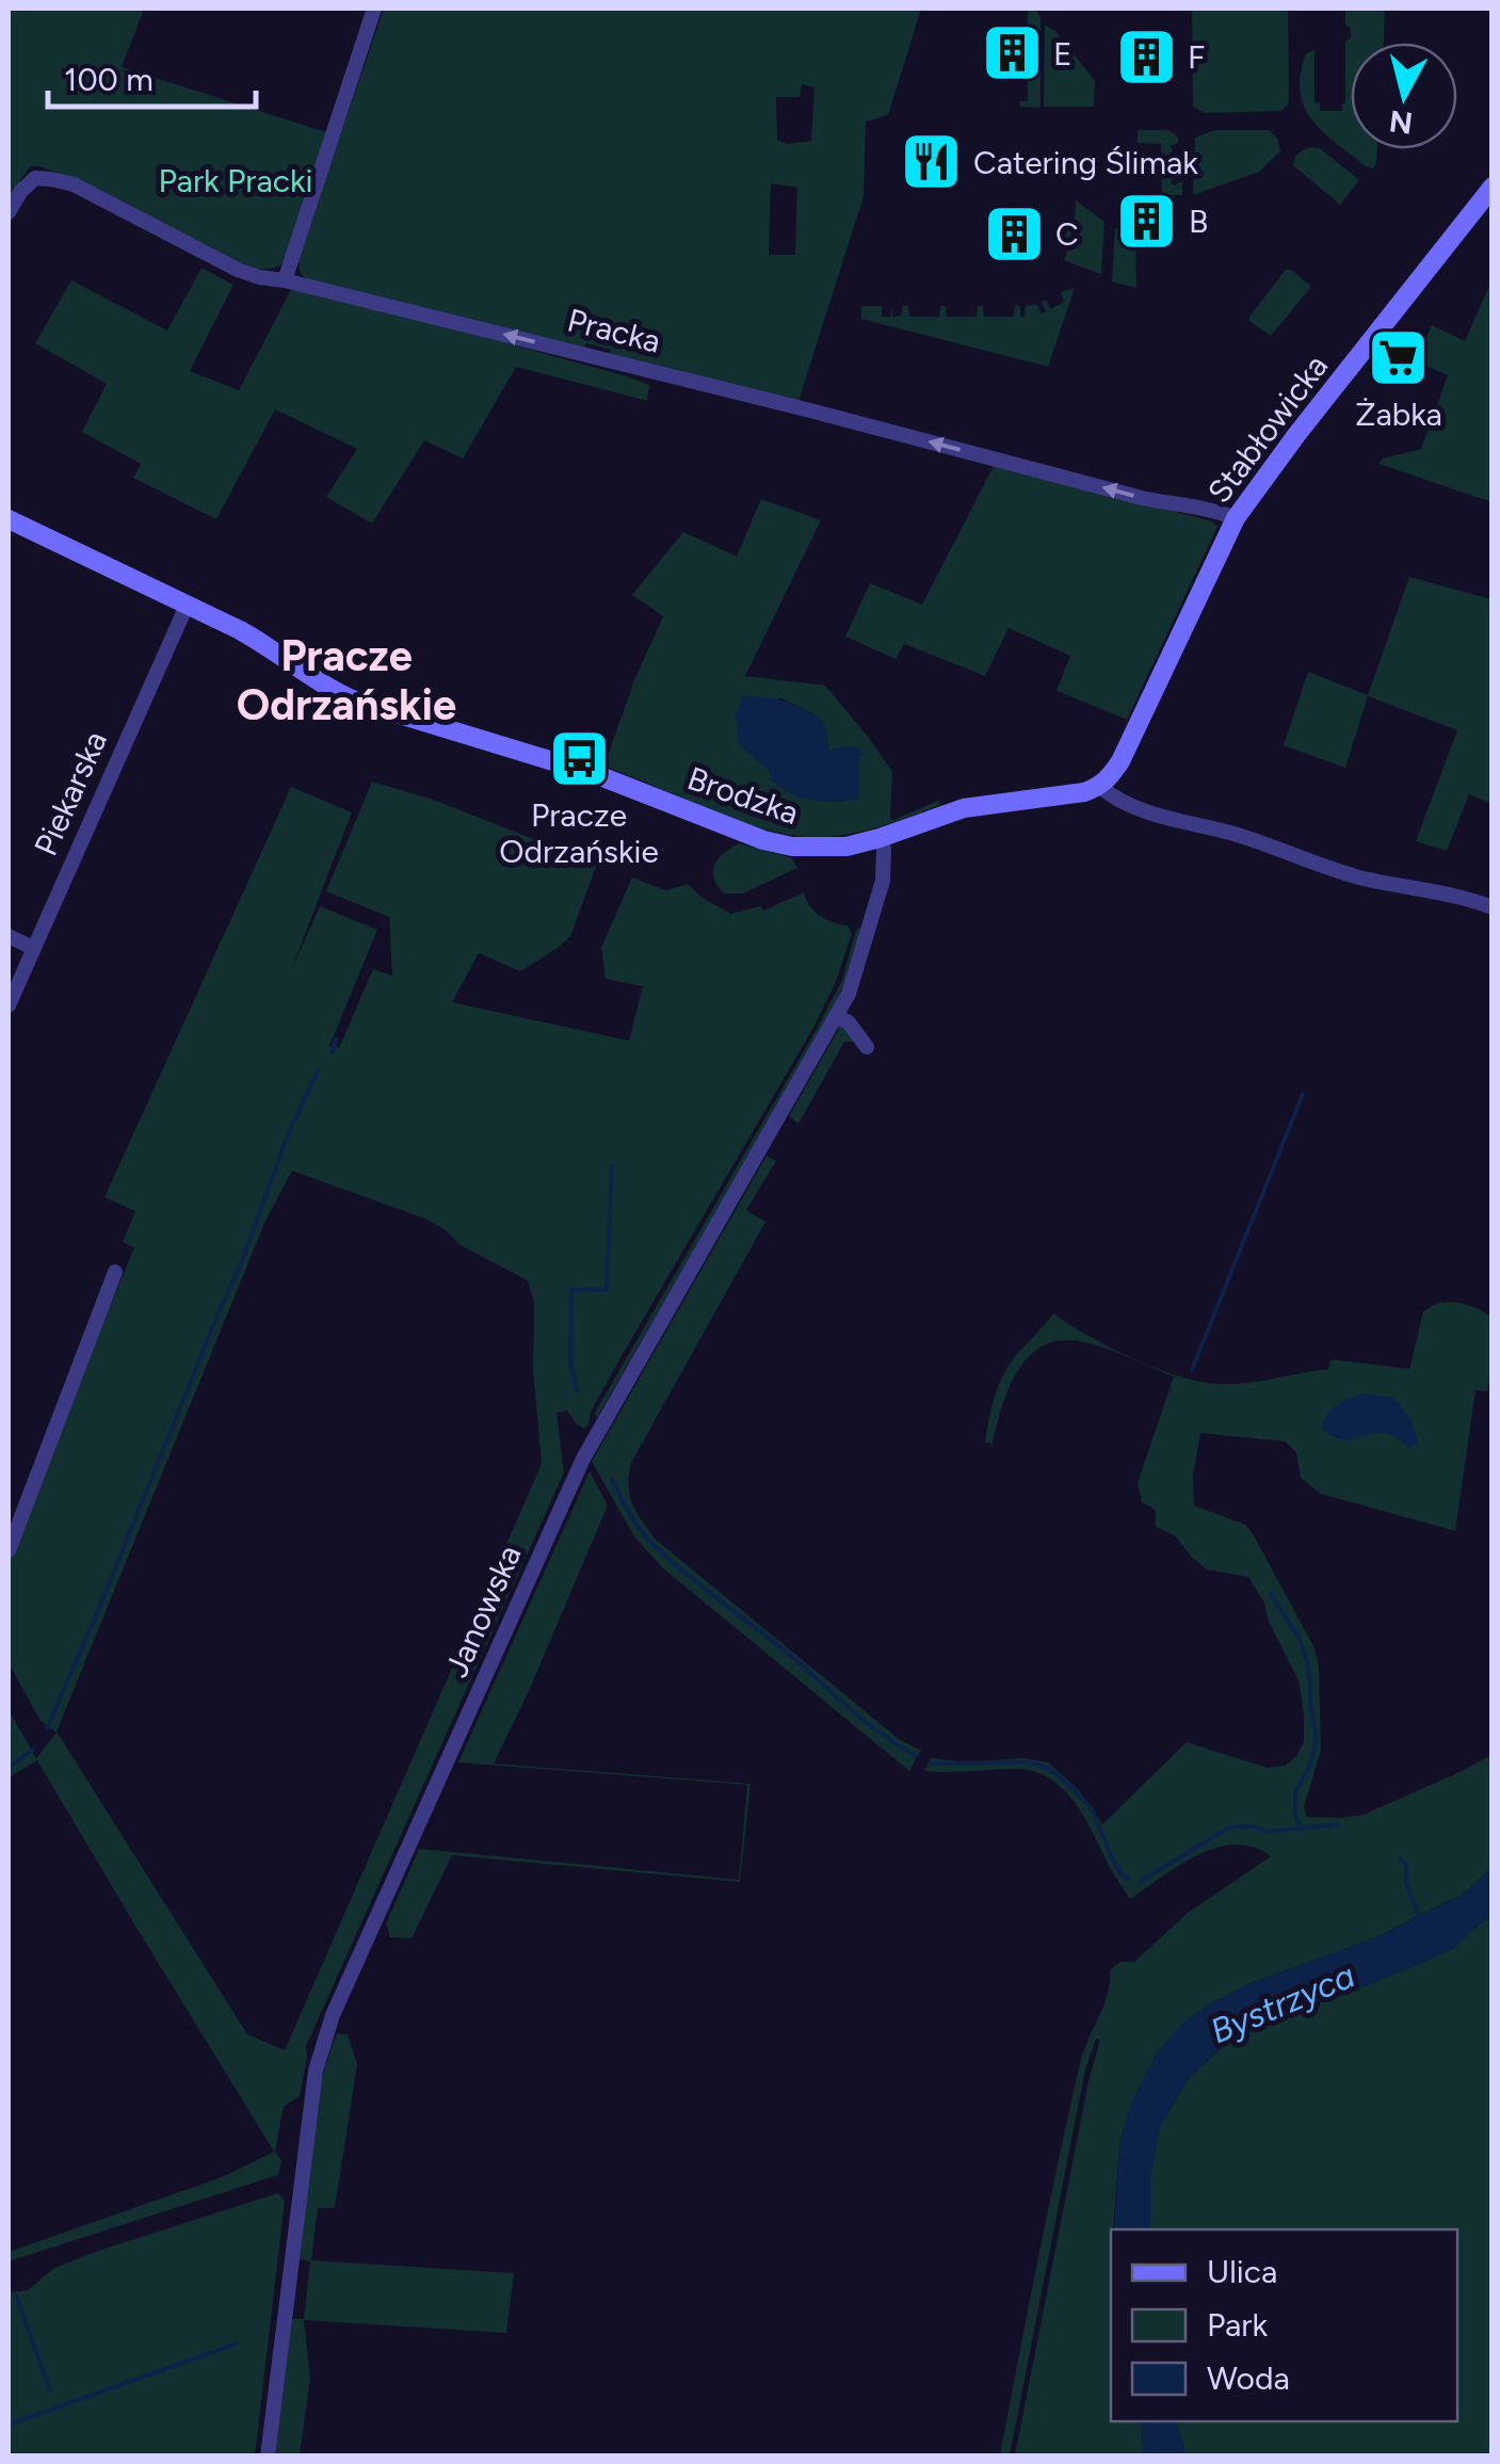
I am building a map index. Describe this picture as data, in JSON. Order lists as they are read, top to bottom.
{
  "streets": {
    "street": [
      "Pracka",
      "Stabłowicka",
      "Piekarska",
      "Brodzka",
      "Janowska"
    ]
  },
  "crossings": [
    ["Pracka", "Stabłowicka"],
    ["Stabłowicka", "Brodzka"],
    ["Piekarska", "Brodzka"],
    ["Brodzka", "Janowska"]
  ],
  "one_way": ["Pracka"],
  "districts": ["Pracze Odrzańskie"],
  "water": ["Bystrzyca"],
  "parks": ["Park Pracki"],
  "places": {
    "building": [
      "E",
      "F",
      "B",
      "C"
    ],
    "restaurant": ["Catering Ślimak"],
    "supermarket": ["Żabka"],
    "bus stop": ["Pracze Odrzańskie"]
  },
  "legend": ["Ulica", "Park", "Woda"],
  "scale_bar": "100 m",
  "north": "bottom"
}
